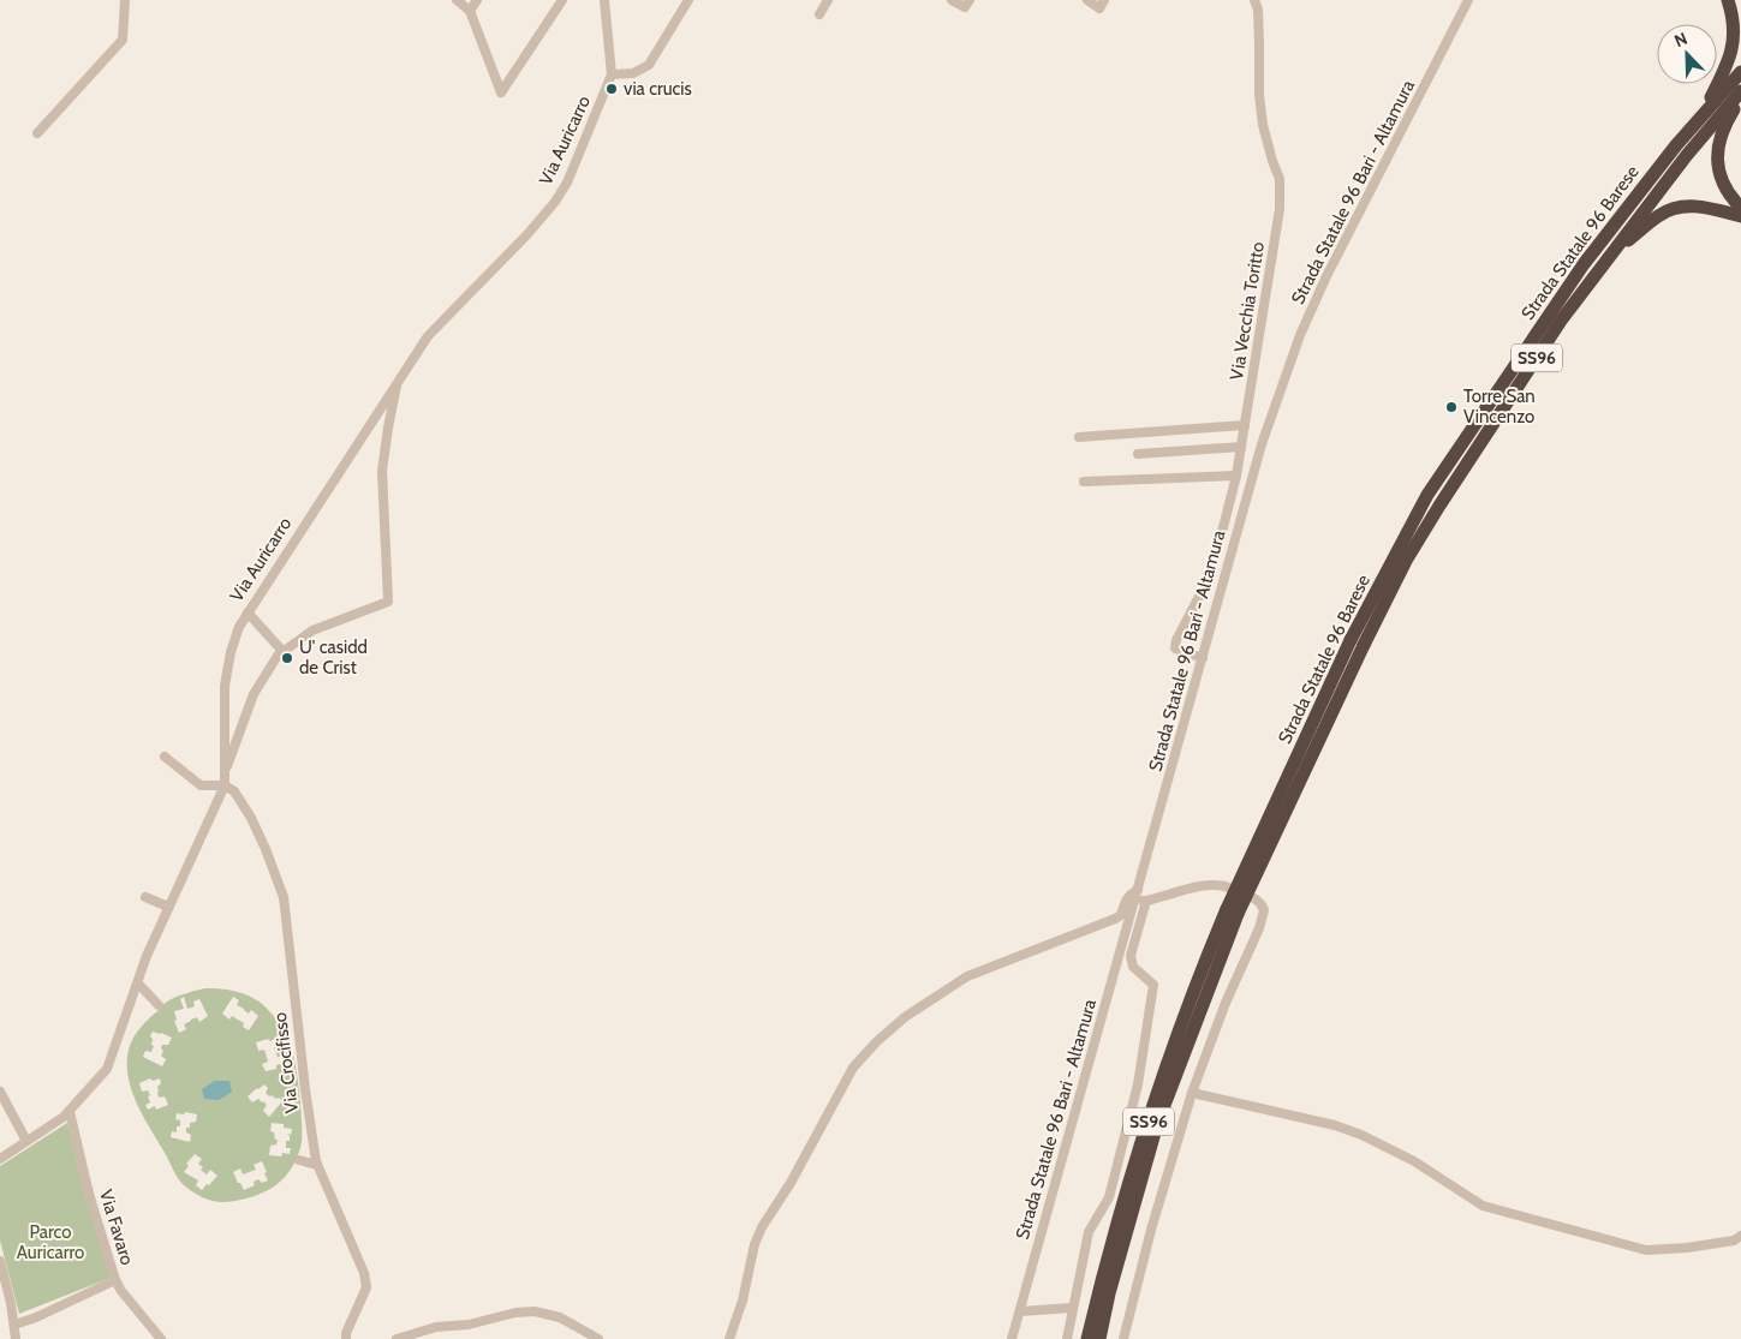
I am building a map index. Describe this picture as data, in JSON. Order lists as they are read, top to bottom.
{
  "streets": {
    "highway": ["Strada Statale 96 Barese", "SS96"],
    "street": [
      "Via Auricarro",
      "Strada Statale 96 Bari - Altamura",
      "Via Vecchia Toritto",
      "Via Crocifisso",
      "Via Favaro"
    ]
  },
  "crossings": [
    ["Via Auricarro", "Via Crocifisso"],
    ["Via Auricarro", "Via Favaro"],
    ["Strada Statale 96 Bari - Altamura", "Via Vecchia Toritto"]
  ],
  "parks": ["Parco Auricarro"],
  "places": ["via crucis", "Torre San Vincenzo", "U' casidd de Crist"],
  "north": "top left"
}
